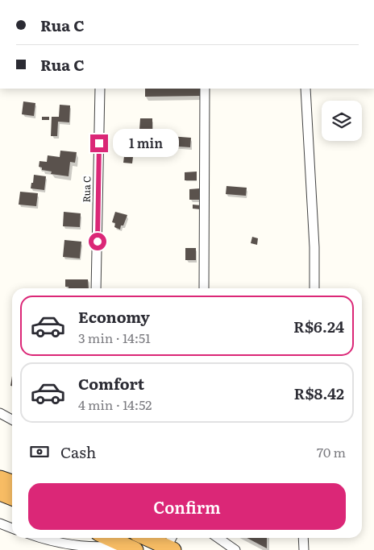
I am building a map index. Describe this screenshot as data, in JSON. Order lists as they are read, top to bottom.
{
  "streets": {
    "street": ["Rua C"]
  },
  "page": {
    "banner": ["Rua C", "Rua C"],
    "bubble": "1 min",
    "list": [
      {
        "name": "Economy",
        "note": "3 min · 14:51",
        "value": "R$6.24"
      },
      {
        "name": "Comfort",
        "note": "4 min · 14:52",
        "value": "R$8.42"
      }
    ],
    "pay": ["Cash", "70 m"],
    "buttons": "Confirm"
  }
}
